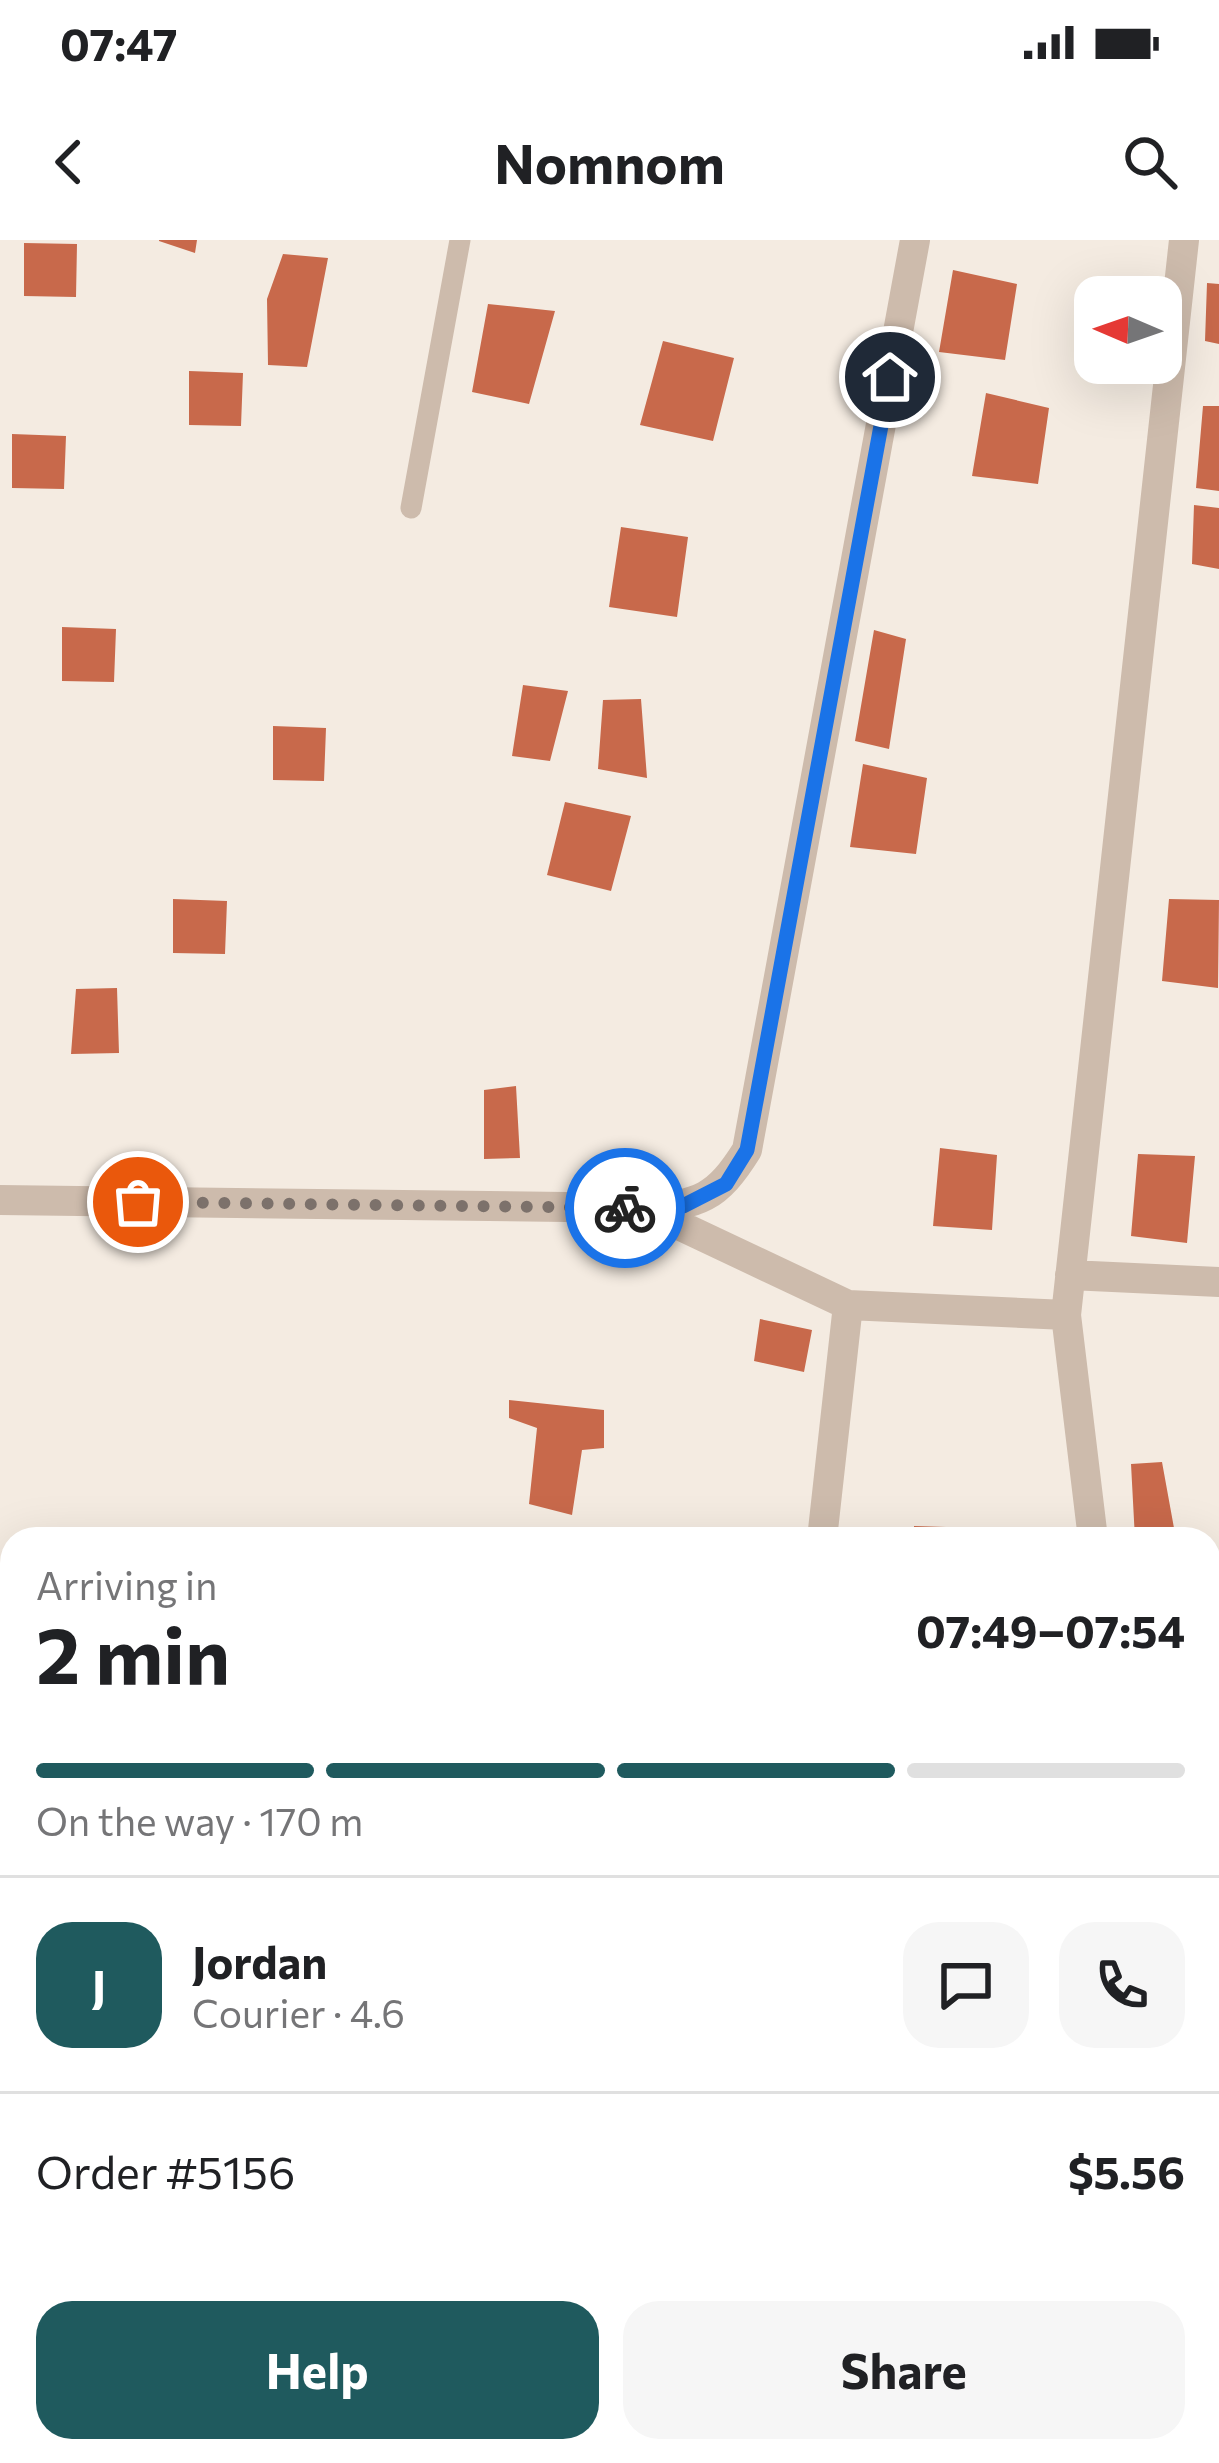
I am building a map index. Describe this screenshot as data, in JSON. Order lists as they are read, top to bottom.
{
  "north": "left",
  "page": {
    "status": "07:47",
    "header": "Nomnom",
    "heading": ["2 min", "Arriving in", "07:49–07:54"],
    "panel": [
      "Jordan",
      "Courier · 4.6",
      "Order #5156",
      "$5.56"
    ],
    "bar": "On the way · 170 m",
    "round": "J",
    "buttons": ["Help", "Share"]
  }
}
